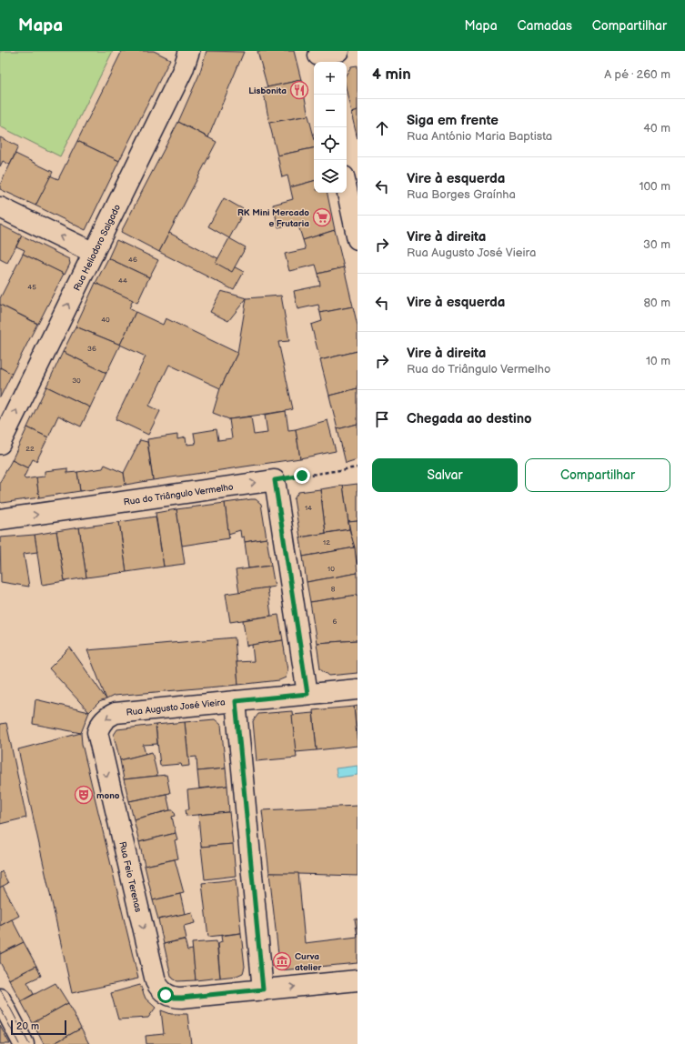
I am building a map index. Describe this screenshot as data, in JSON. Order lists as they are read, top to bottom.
{
  "streets": {
    "street": [
      "Rua Heliodoro Salgado",
      "Rua do Triângulo Vermelho",
      "Rua Augusto José Vieira",
      "Rua Feio Terenas"
    ]
  },
  "crossings": [
    ["Rua Augusto José Vieira", "Rua Feio Terenas"]
  ],
  "one_way": ["Rua Heliodoro Salgado", "Rua do Triângulo Vermelho", "Rua Augusto José Vieira"],
  "places": {
    "restaurant": ["Lisbonita"],
    "supermarket": ["RK Mini Mercado e Frutaria"],
    "theatre": ["mono"],
    "museum": ["Curva atelier"]
  },
  "house_numbers": [
    "46",
    "44",
    "45",
    "40",
    "36",
    "30",
    "22",
    "14",
    "12",
    "10",
    "8",
    "6"
  ],
  "scale_bar": "20 m",
  "page": {
    "header": "Mapa",
    "nav": ["Mapa", "Camadas", "Compartilhar"],
    "heading": ["4 min", "A pé · 260 m"],
    "map_buttons": ["+", "−"],
    "list": [
      ["Siga em frente", "Rua António Maria Baptista", "40 m"],
      ["Vire à esquerda", "Rua Borges Graínha", "100 m"],
      ["Vire à direita", "Rua Augusto José Vieira", "30 m"],
      ["Vire à esquerda", "80 m"],
      ["Vire à direita", "Rua do Triângulo Vermelho", "10 m"],
      "Chegada ao destino"
    ],
    "buttons": ["Salvar", "Compartilhar"],
    "scale": "20 m"
  }
}
